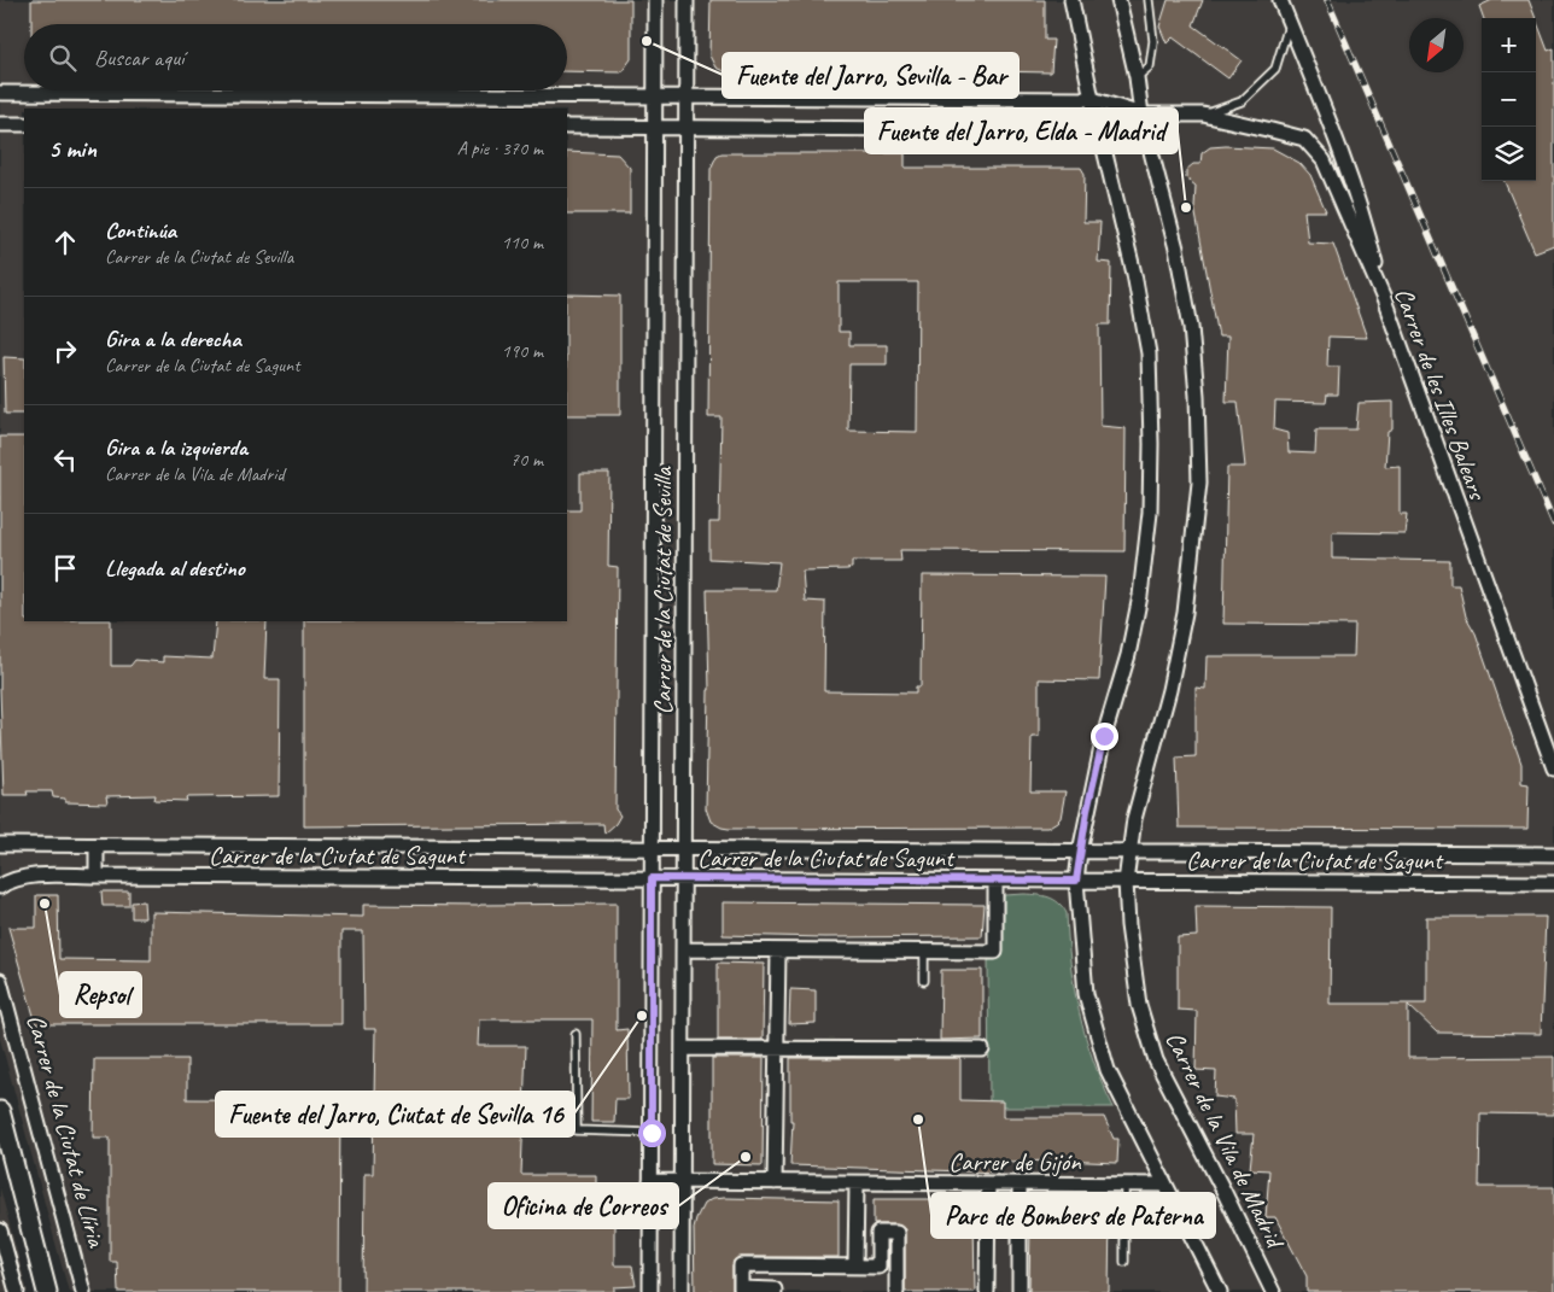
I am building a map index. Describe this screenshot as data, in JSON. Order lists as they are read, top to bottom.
{
  "streets": {
    "street": [
      "Carrer de les Illes Balears",
      "Carrer de la Ciutat de Sevilla",
      "Carrer de la Ciutat de Sagunt",
      "Carrer de la Ciutat de Llíria",
      "Carrer de la Vila de Madrid",
      "Carrer de Gijón"
    ]
  },
  "crossings": [
    ["Carrer de les Illes Balears", "Carrer de la Vila de Madrid"],
    ["Carrer de la Ciutat de Sevilla", "Carrer de la Ciutat de Sagunt"],
    ["Carrer de la Ciutat de Sevilla", "Carrer de Gijón"],
    ["Carrer de la Ciutat de Sagunt", "Carrer de la Vila de Madrid"]
  ],
  "places": [
    "Fuente del Jarro, Sevilla - Bar",
    "Fuente del Jarro, Elda - Madrid",
    "Repsol",
    "Fuente del Jarro, Ciutat de Sevilla 16",
    "Parc de Bombers de Paterna",
    "Oficina de Correos"
  ],
  "north": "bottom left",
  "page": {
    "map_buttons": ["+", "−"],
    "search": "Buscar aquí",
    "heading": ["5 min", "A pie · 370 m"],
    "list": [
      ["Continúa", "Carrer de la Ciutat de Sevilla", "110 m"],
      ["Gira a la derecha", "Carrer de la Ciutat de Sagunt", "190 m"],
      ["Gira a la izquierda", "Carrer de la Vila de Madrid", "70 m"],
      "Llegada al destino"
    ]
  }
}
